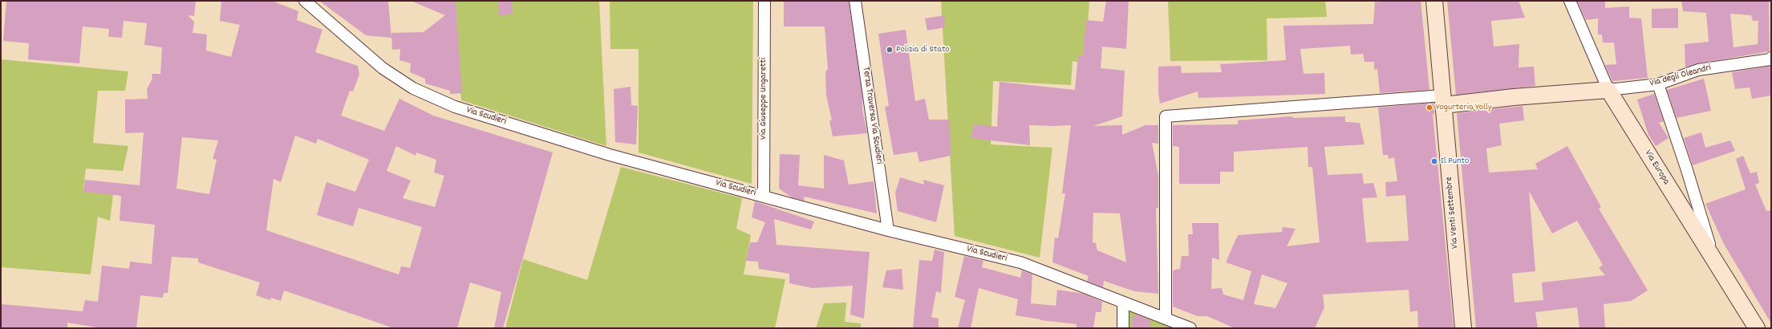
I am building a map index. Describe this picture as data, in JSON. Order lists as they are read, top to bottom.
{
  "streets": {
    "main road": ["Via Europa", "Via Venti Settembre"],
    "street": [
      "Via degli Oleandri",
      "Via Giuseppe Ungaretti",
      "Terza Traversa Via Scudieri",
      "Via Scudieri"
    ]
  },
  "crossings": [
    ["Via degli Oleandri", "Via Europa"],
    ["Via Giuseppe Ungaretti", "Via Scudieri"],
    ["Terza Traversa Via Scudieri", "Via Scudieri"]
  ],
  "places": ["Polizia di Stato", "Yogurteria Yolly", "Il Punto"]
}
